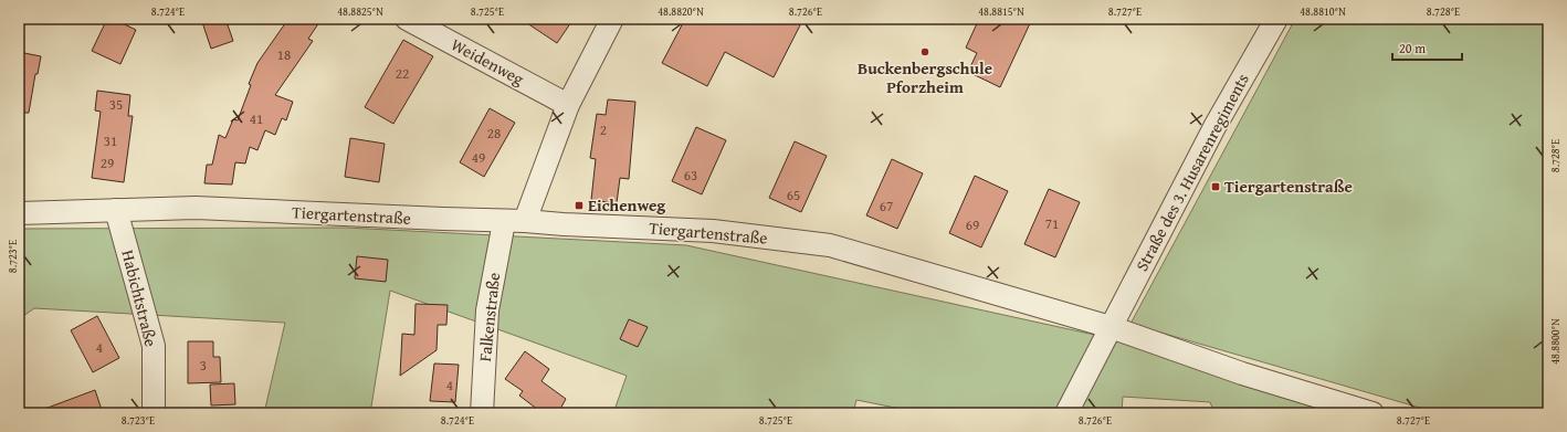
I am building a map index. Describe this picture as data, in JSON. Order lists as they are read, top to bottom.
{
  "streets": {
    "street": [
      "Weidenweg",
      "Straße des 3. Husarenregiments",
      "Tiergartenstraße",
      "Habichtstraße",
      "Falkenstraße"
    ]
  },
  "crossings": [
    ["Straße des 3. Husarenregiments", "Tiergartenstraße"],
    ["Tiergartenstraße", "Habichtstraße"],
    ["Tiergartenstraße", "Falkenstraße"]
  ],
  "places": {
    "other": ["Buckenbergschule Pforzheim"],
    "transit": ["Tiergartenstraße", "Eichenweg"]
  },
  "house_numbers": [
    "18",
    "22",
    "35",
    "41",
    "2",
    "28",
    "31",
    "49",
    "29",
    "63",
    "65",
    "67",
    "71",
    "69",
    "4",
    "3",
    "4"
  ],
  "scale_bar": "20 m",
  "coordinates": [
    "8.724°E",
    "48.8825°N",
    "8.725°E",
    "48.8820°N",
    "8.726°E",
    "48.8815°N",
    "8.727°E",
    "48.8810°N",
    "8.728°E",
    "8.723°E",
    "48.8800°N"
  ]
}
